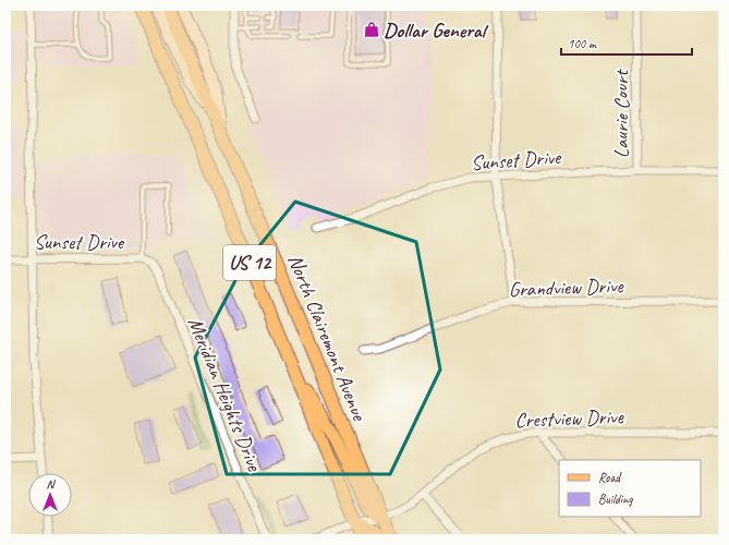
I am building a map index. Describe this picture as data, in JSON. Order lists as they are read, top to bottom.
{
  "streets": {
    "main road": ["US 12", "North Clairemont Avenue"],
    "street": [
      "Laurie Court",
      "Sunset Drive",
      "Grandview Drive",
      "Meridian Heights Drive",
      "Crestview Drive"
    ]
  },
  "crossings": [
    ["Laurie Court", "Sunset Drive"],
    ["Sunset Drive", "Meridian Heights Drive"],
    ["US 12", "Crestview Drive"],
    ["North Clairemont Avenue", "Crestview Drive"]
  ],
  "places": {
    "shop": ["Dollar General"]
  },
  "legend": ["Road", "Building"],
  "scale_bar": "100 m",
  "north": "top"
}
